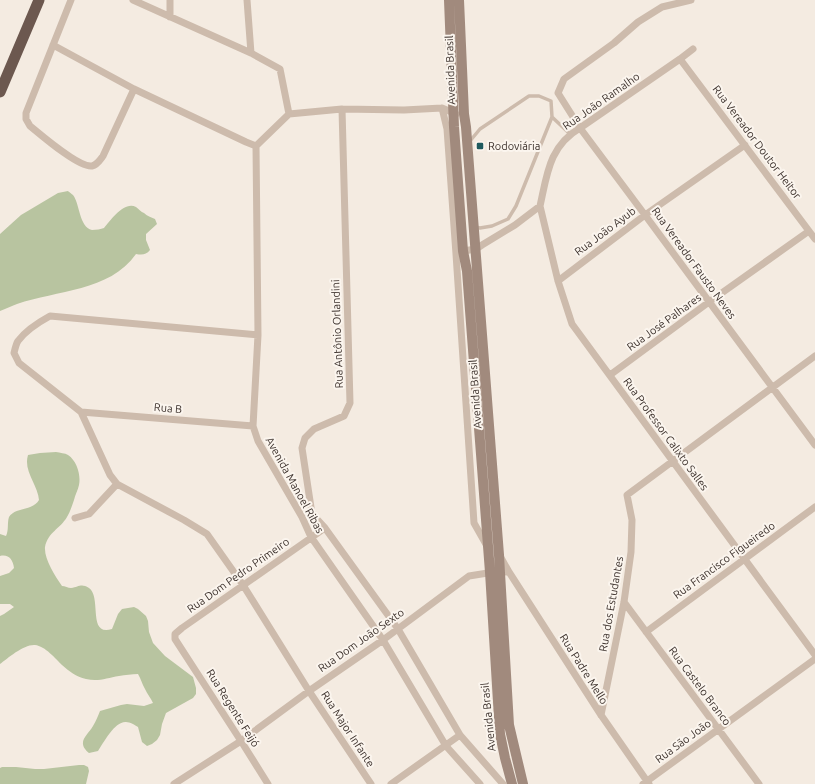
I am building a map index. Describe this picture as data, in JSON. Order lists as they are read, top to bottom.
{
  "streets": {
    "main road": ["Avenida Brasil"],
    "street": [
      "Rua João Ramalho",
      "Rua Vereador Doutor Heitor",
      "Rua João Ayub",
      "Rua Vereador Fausto Neves",
      "Rua José Palhares",
      "Rua Antônio Orlandini",
      "Rua B",
      "Rua Professor Calixto Salles",
      "Avenida Manoel Ribas",
      "Rua Francisco Figueiredo",
      "Rua Dom Pedro Primeiro",
      "Rua dos Estudantes",
      "Rua Dom João Sexto",
      "Rua Padre Mello",
      "Rua Castelo Branco",
      "Rua Regente Feijó",
      "Rua Major Infante",
      "Rua São João"
    ]
  },
  "crossings": [
    ["Avenida Brasil", "Rua Dom João Sexto"],
    ["Avenida Brasil", "Rua Padre Mello"],
    ["Rua João Ramalho", "Rua Vereador Doutor Heitor"],
    ["Rua João Ramalho", "Rua Vereador Fausto Neves"],
    ["Rua João Ramalho", "Rua Professor Calixto Salles"],
    ["Rua Vereador Doutor Heitor", "Rua João Ayub"],
    ["Rua Vereador Doutor Heitor", "Rua José Palhares"],
    ["Rua João Ayub", "Rua Vereador Fausto Neves"],
    ["Rua João Ayub", "Rua Professor Calixto Salles"],
    ["Rua Vereador Fausto Neves", "Rua José Palhares"],
    ["Rua José Palhares", "Rua Professor Calixto Salles"],
    ["Rua B", "Avenida Manoel Ribas"],
    ["Rua Professor Calixto Salles", "Rua Francisco Figueiredo"],
    ["Rua Professor Calixto Salles", "Rua dos Estudantes"],
    ["Avenida Manoel Ribas", "Rua Dom Pedro Primeiro"],
    ["Avenida Manoel Ribas", "Rua Dom João Sexto"],
    ["Rua Francisco Figueiredo", "Rua Castelo Branco"],
    ["Rua Dom Pedro Primeiro", "Rua Regente Feijó"],
    ["Rua Dom Pedro Primeiro", "Rua Major Infante"],
    ["Rua dos Estudantes", "Rua Padre Mello"],
    ["Rua dos Estudantes", "Rua Castelo Branco"],
    ["Rua Dom João Sexto", "Rua Padre Mello"],
    ["Rua Dom João Sexto", "Rua Regente Feijó"],
    ["Rua Dom João Sexto", "Rua Major Infante"],
    ["Rua Padre Mello", "Rua São João"],
    ["Rua Castelo Branco", "Rua São João"]
  ],
  "places": {
    "transit": ["Rodoviária"]
  }
}
